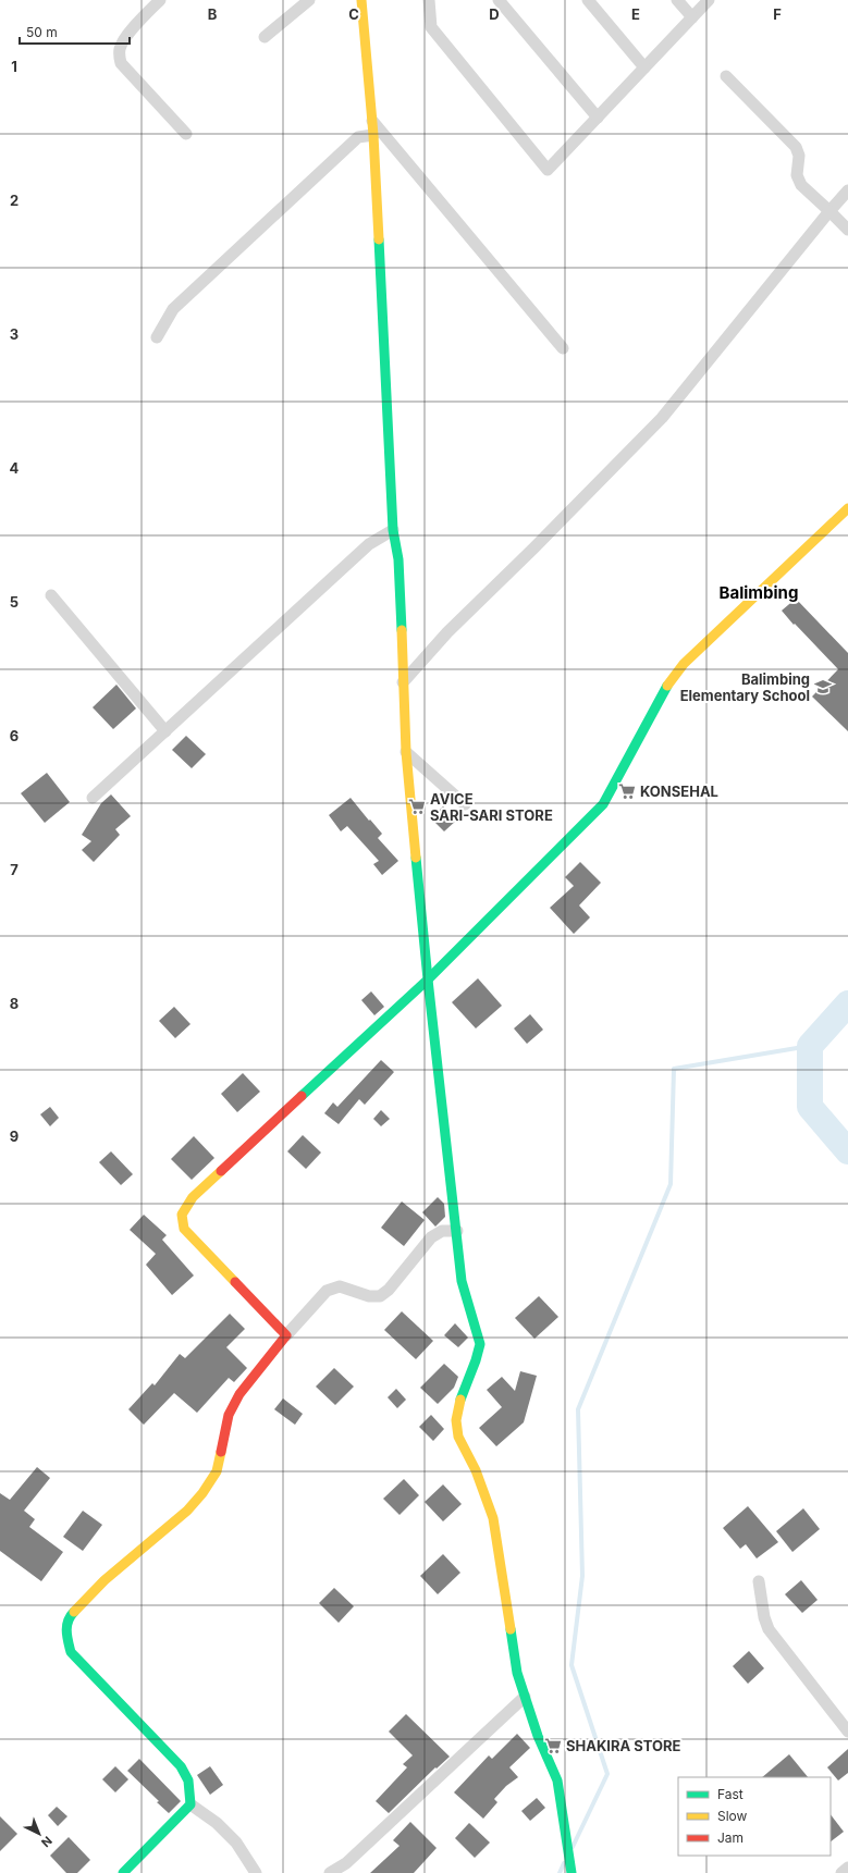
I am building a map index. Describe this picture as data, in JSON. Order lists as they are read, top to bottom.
{
  "districts": ["Balimbing"],
  "places": {
    "school or university": ["Balimbing Elementary School"],
    "supermarket": ["KONSEHAL", "AVICE SARI-SARI STORE", "SHAKIRA STORE"]
  },
  "legend": ["Fast", "Slow", "Jam"],
  "scale_bar": "50 m",
  "north": "bottom right",
  "grid": {
    "columns": [
      "B",
      "C",
      "D",
      "E",
      "F"
    ],
    "rows": [
      "1",
      "2",
      "3",
      "4",
      "5",
      "6",
      "7",
      "8",
      "9"
    ]
  }
}
